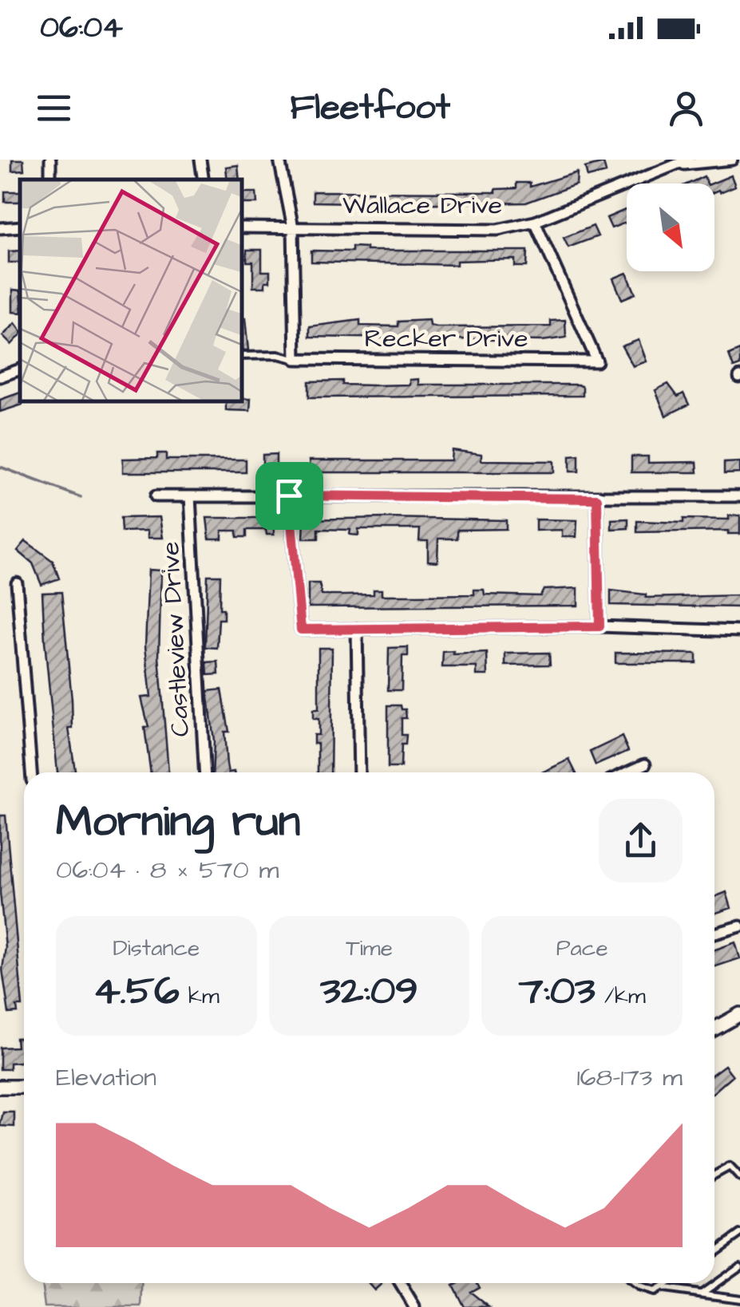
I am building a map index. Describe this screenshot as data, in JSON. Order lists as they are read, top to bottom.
{
  "streets": {
    "street": ["Wallace Drive", "Recker Drive", "Castleview Drive"]
  },
  "crossings": [
    ["Wallace Drive", "Recker Drive"]
  ],
  "north": "bottom right",
  "page": {
    "status": "06:04",
    "header": "Fleetfoot",
    "heading": ["Morning run", "06:04 · 8 × 570 m"],
    "stats": [
      ["Distance", "4.56 km"],
      ["Time", "32:09"],
      ["Pace", "7:03 /km"]
    ],
    "chart": ["Elevation", "168–173 m"]
  }
}
